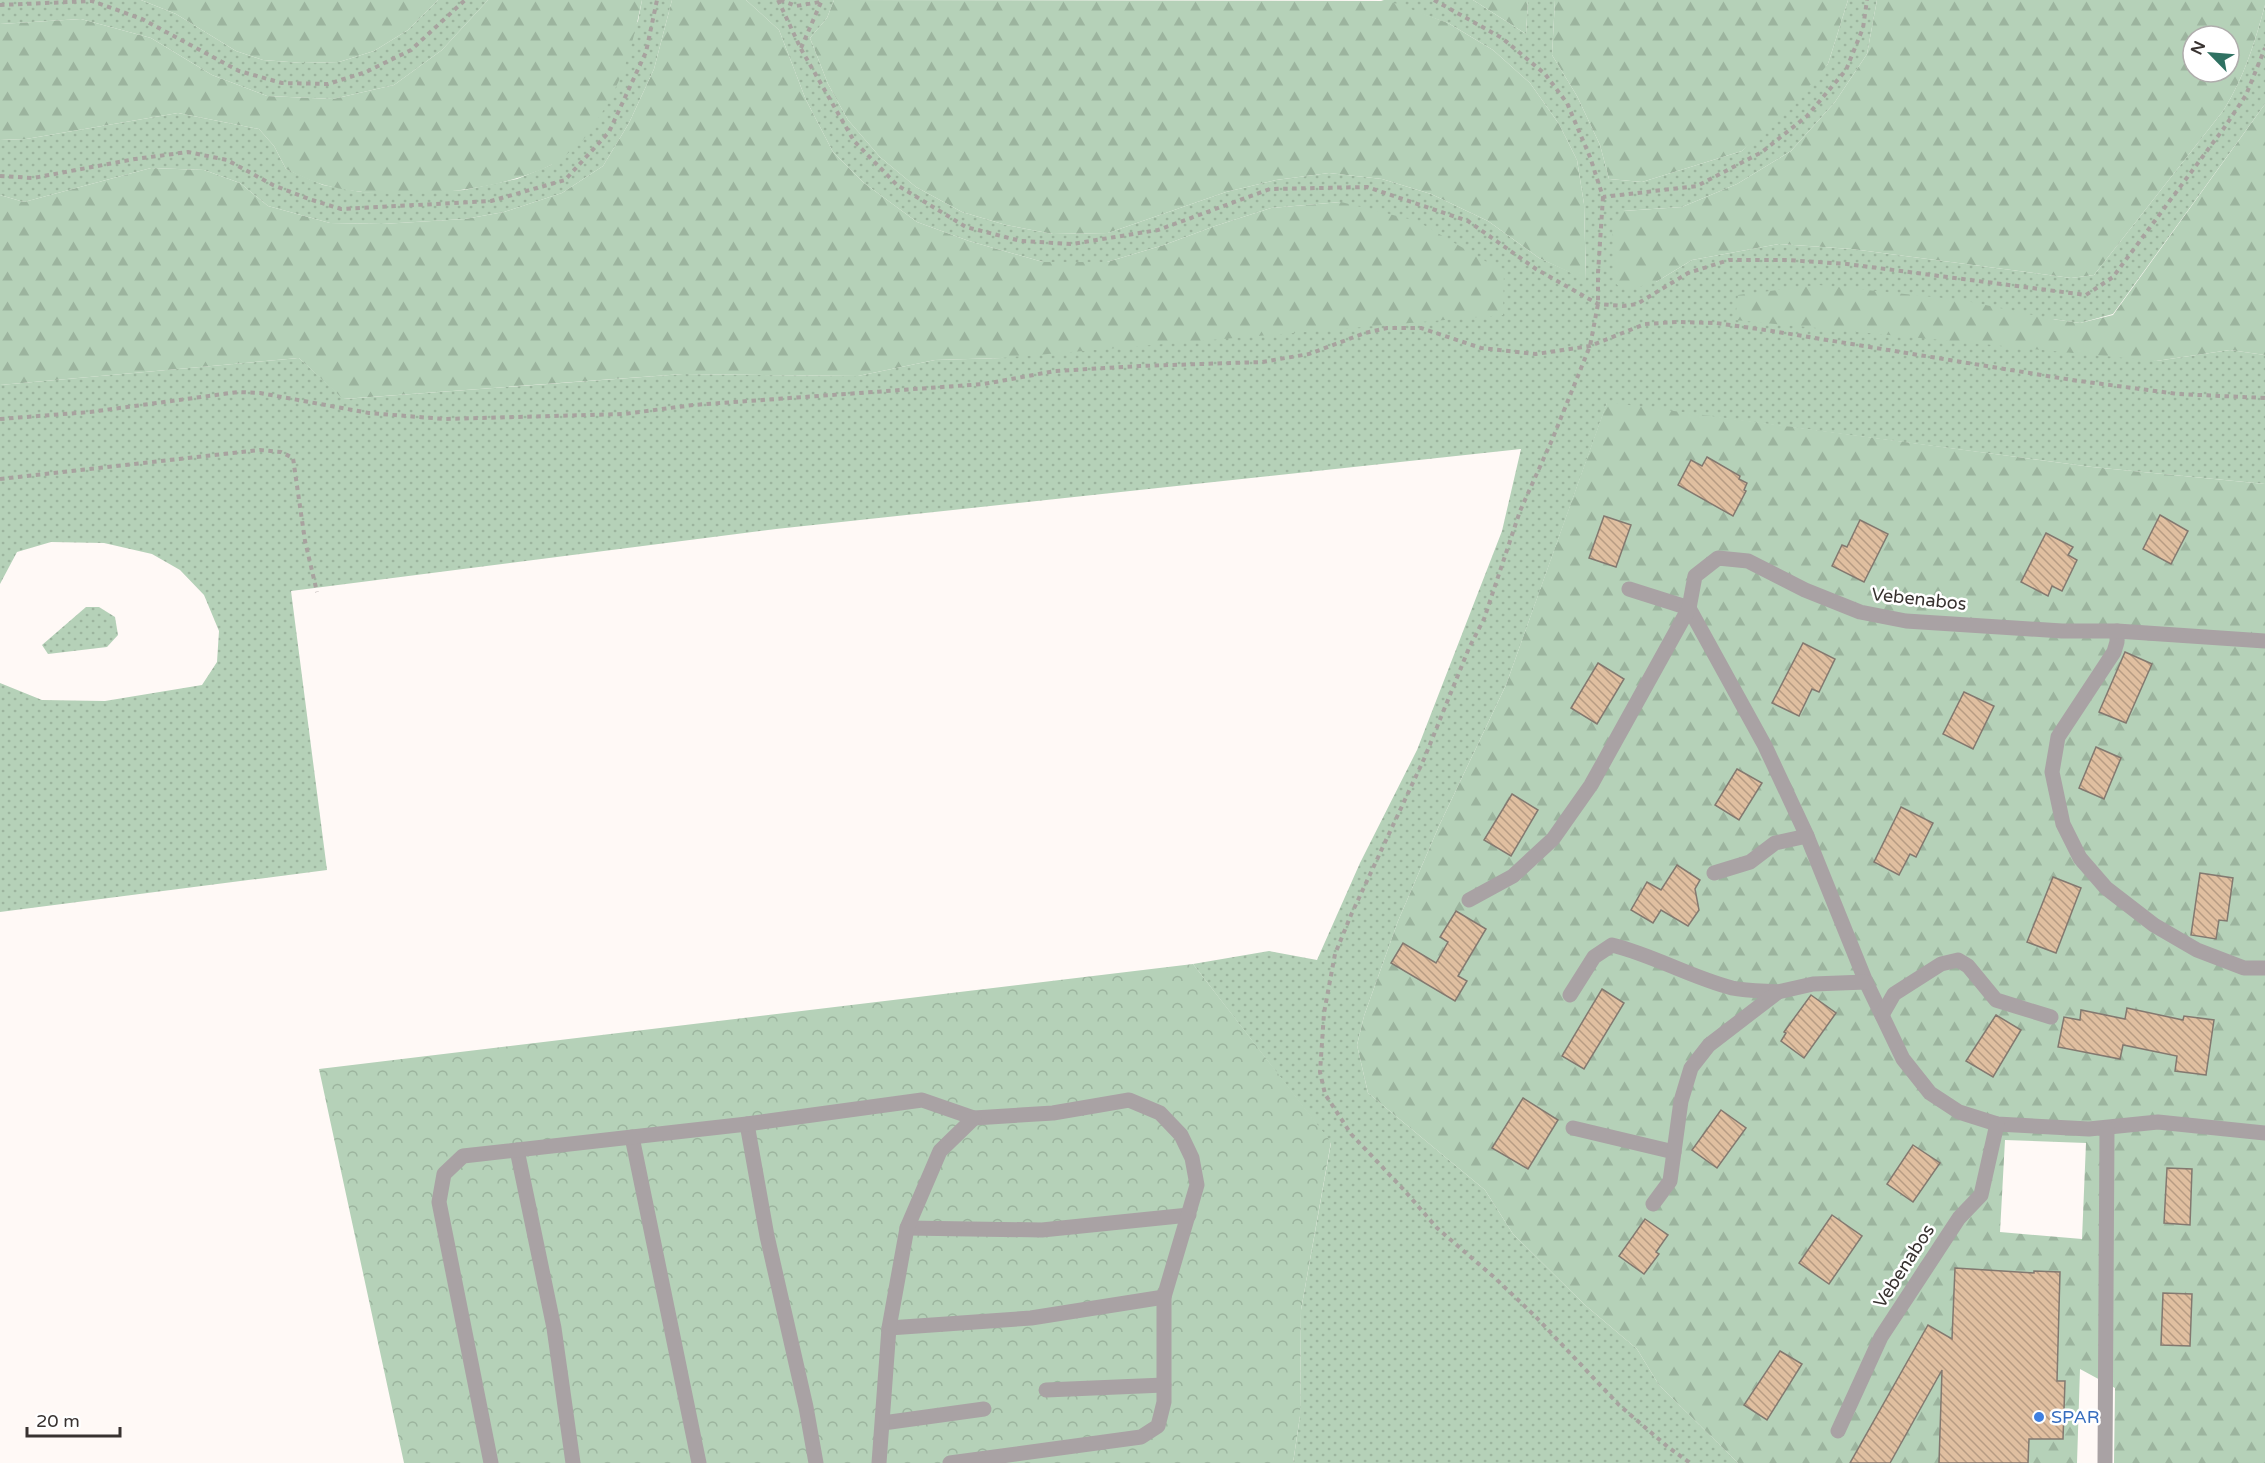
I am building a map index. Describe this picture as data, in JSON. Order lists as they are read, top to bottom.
{
  "streets": {
    "street": ["Vebenabos"]
  },
  "places": ["SPAR"],
  "scale_bar": "20 m",
  "north": "top left"
}
